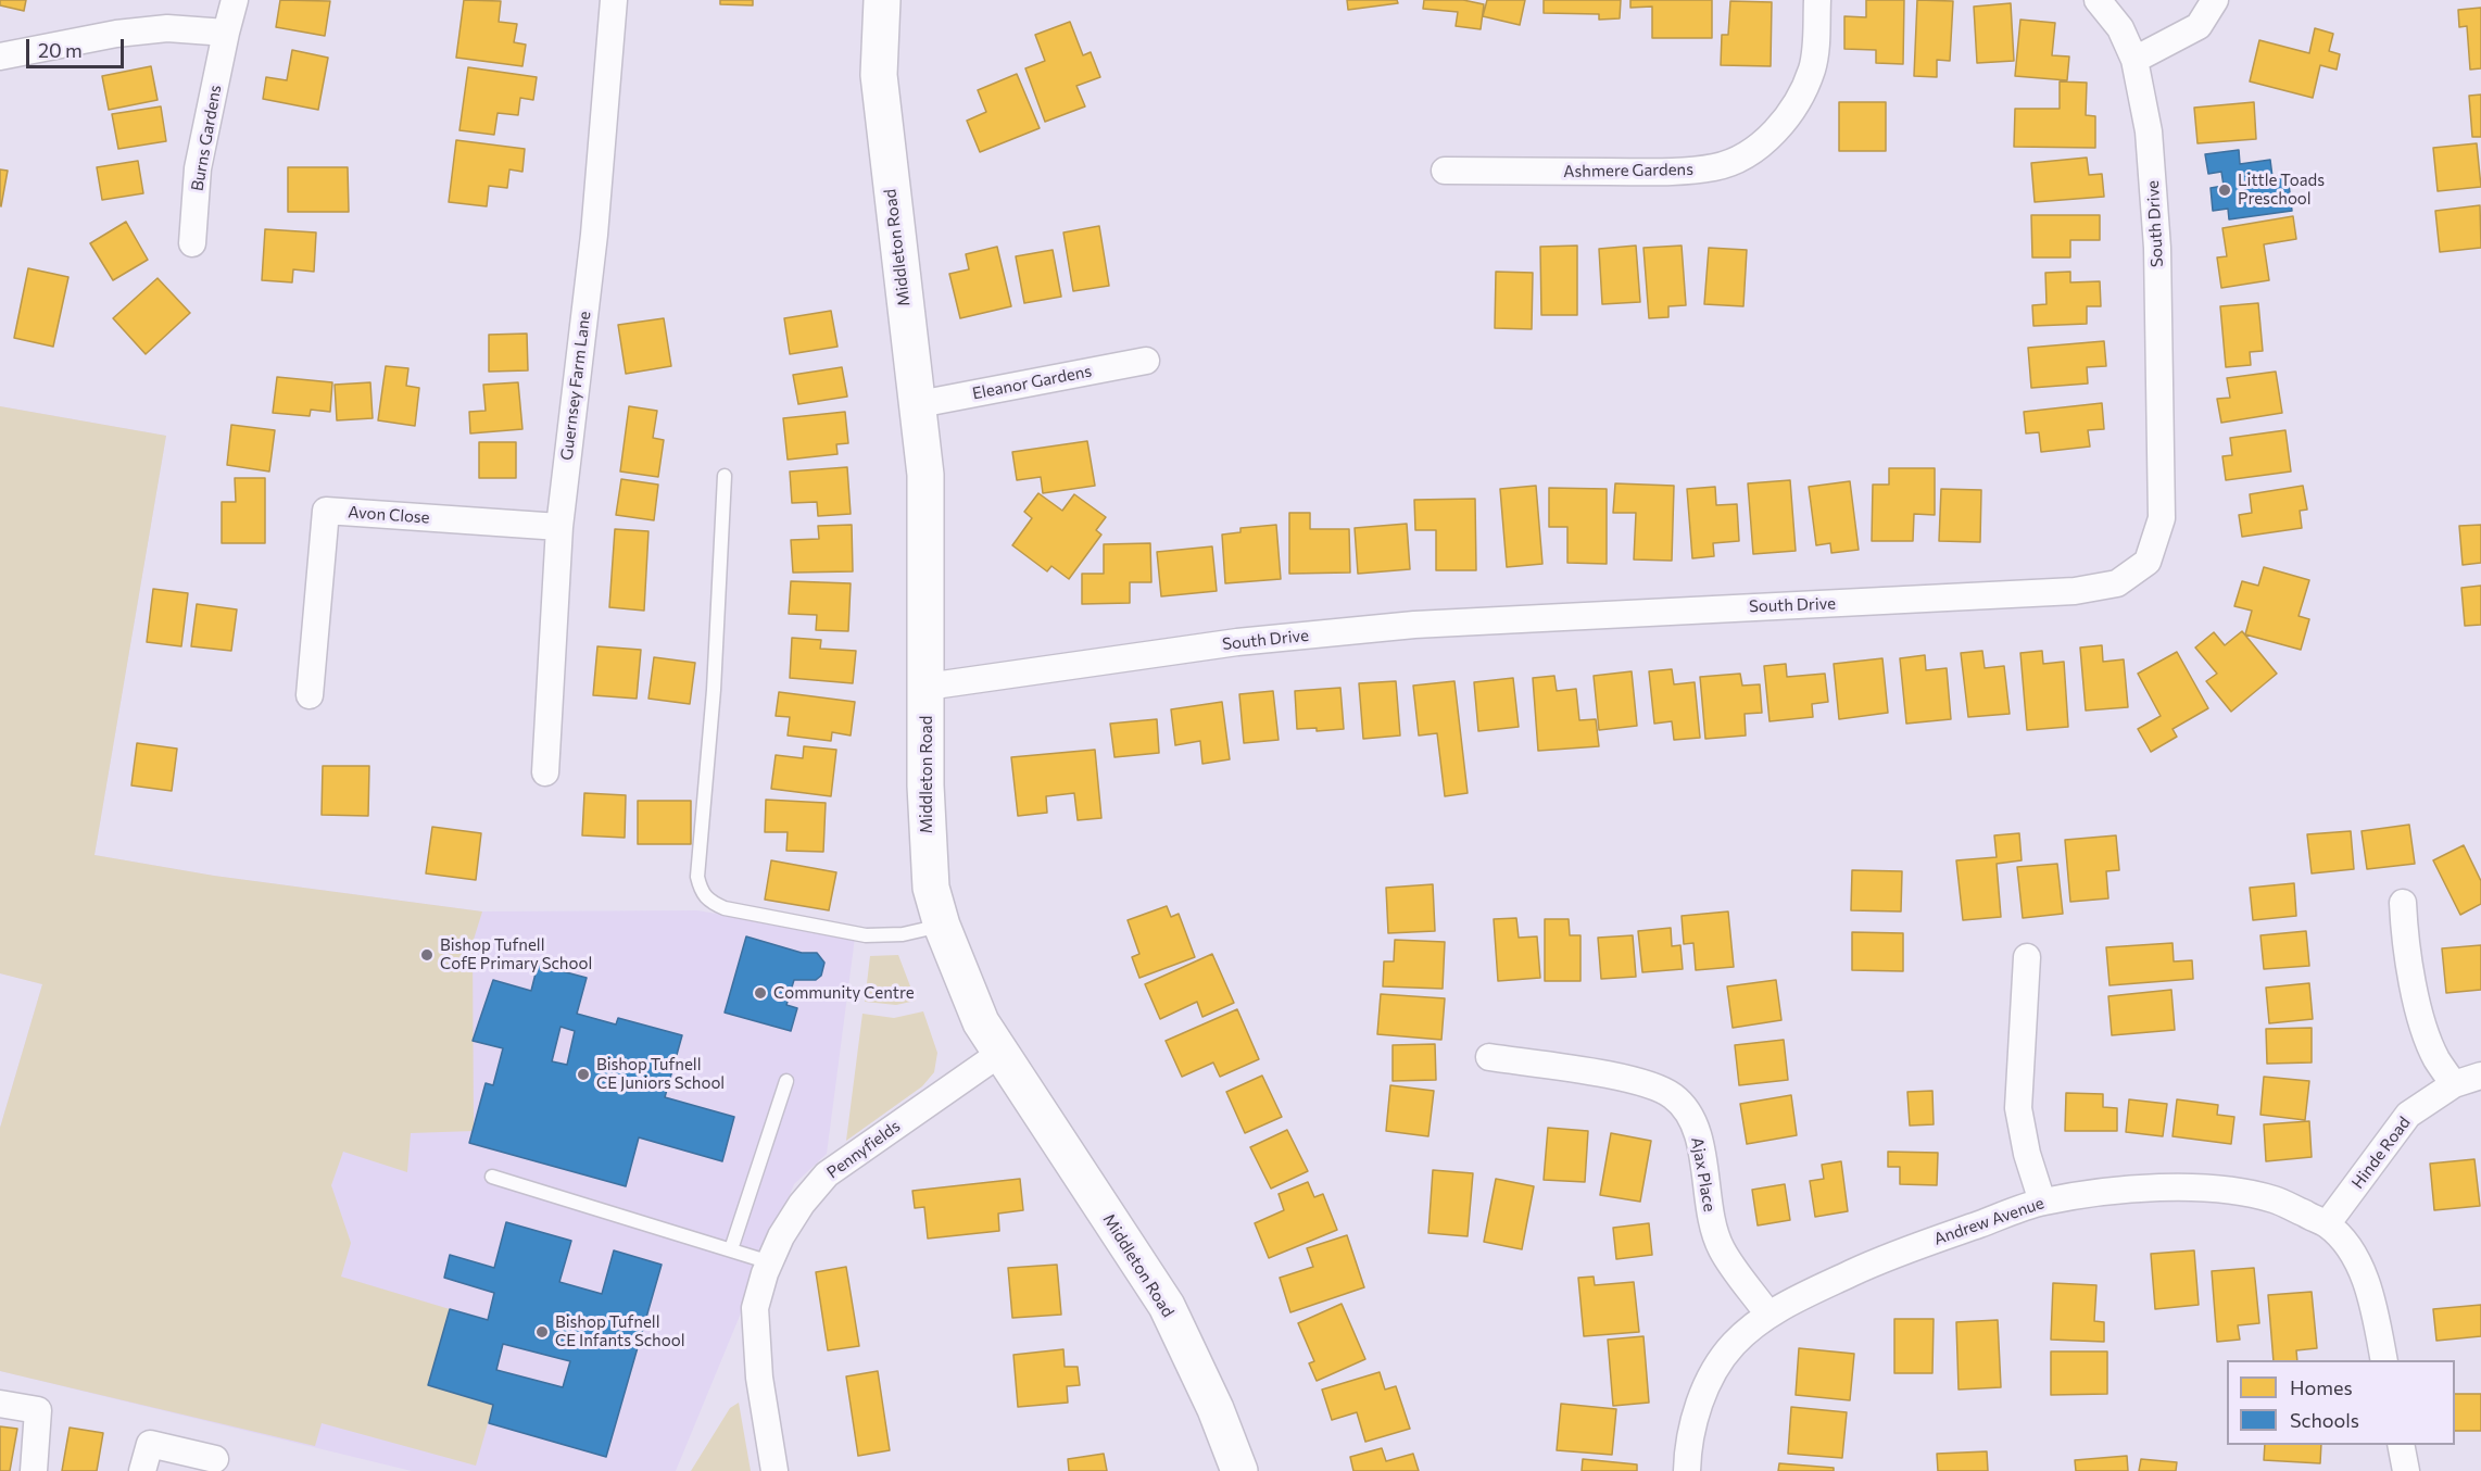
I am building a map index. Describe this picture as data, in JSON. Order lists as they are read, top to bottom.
{
  "streets": {
    "main road": ["Middleton Road"],
    "street": [
      "Burns Gardens",
      "Ashmere Gardens",
      "South Drive",
      "Eleanor Gardens",
      "Guernsey Farm Lane",
      "Avon Close",
      "Pennyfields",
      "Hinde Road",
      "Ajax Place",
      "Andrew Avenue"
    ]
  },
  "crossings": [
    ["South Drive", "Middleton Road"],
    ["Middleton Road", "Eleanor Gardens"],
    ["Middleton Road", "Pennyfields"],
    ["Guernsey Farm Lane", "Avon Close"],
    ["Hinde Road", "Andrew Avenue"],
    ["Ajax Place", "Andrew Avenue"]
  ],
  "places": [
    "Little Toads Preschool",
    "Bishop Tufnell CofE Primary School",
    "Community Centre",
    "Bishop Tufnell CE Juniors School",
    "Bishop Tufnell CE Infants School"
  ],
  "legend": ["Homes", "Schools"],
  "scale_bar": "20 m"
}
